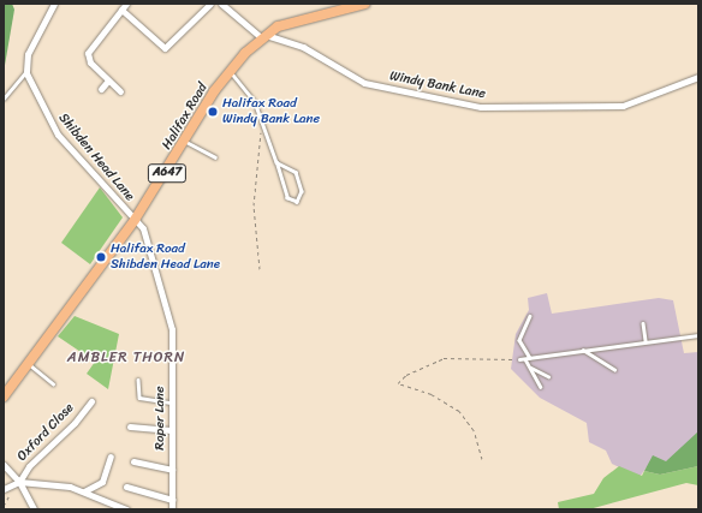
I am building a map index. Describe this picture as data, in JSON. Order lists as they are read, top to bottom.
{
  "streets": {
    "main road": ["Halifax Road", "A647"],
    "street": [
      "Windy Bank Lane",
      "Shibden Head Lane",
      "Roper Lane",
      "Oxford Close"
    ]
  },
  "crossings": [
    ["Windy Bank Lane", "Halifax Road"],
    ["Halifax Road", "Shibden Head Lane"],
    ["Halifax Road", "Roper Lane"],
    ["Shibden Head Lane", "Roper Lane"]
  ],
  "districts": ["AMBLER THORN"],
  "places": ["Halifax Road Windy Bank Lane", "Halifax Road Shibden Head Lane"]
}
